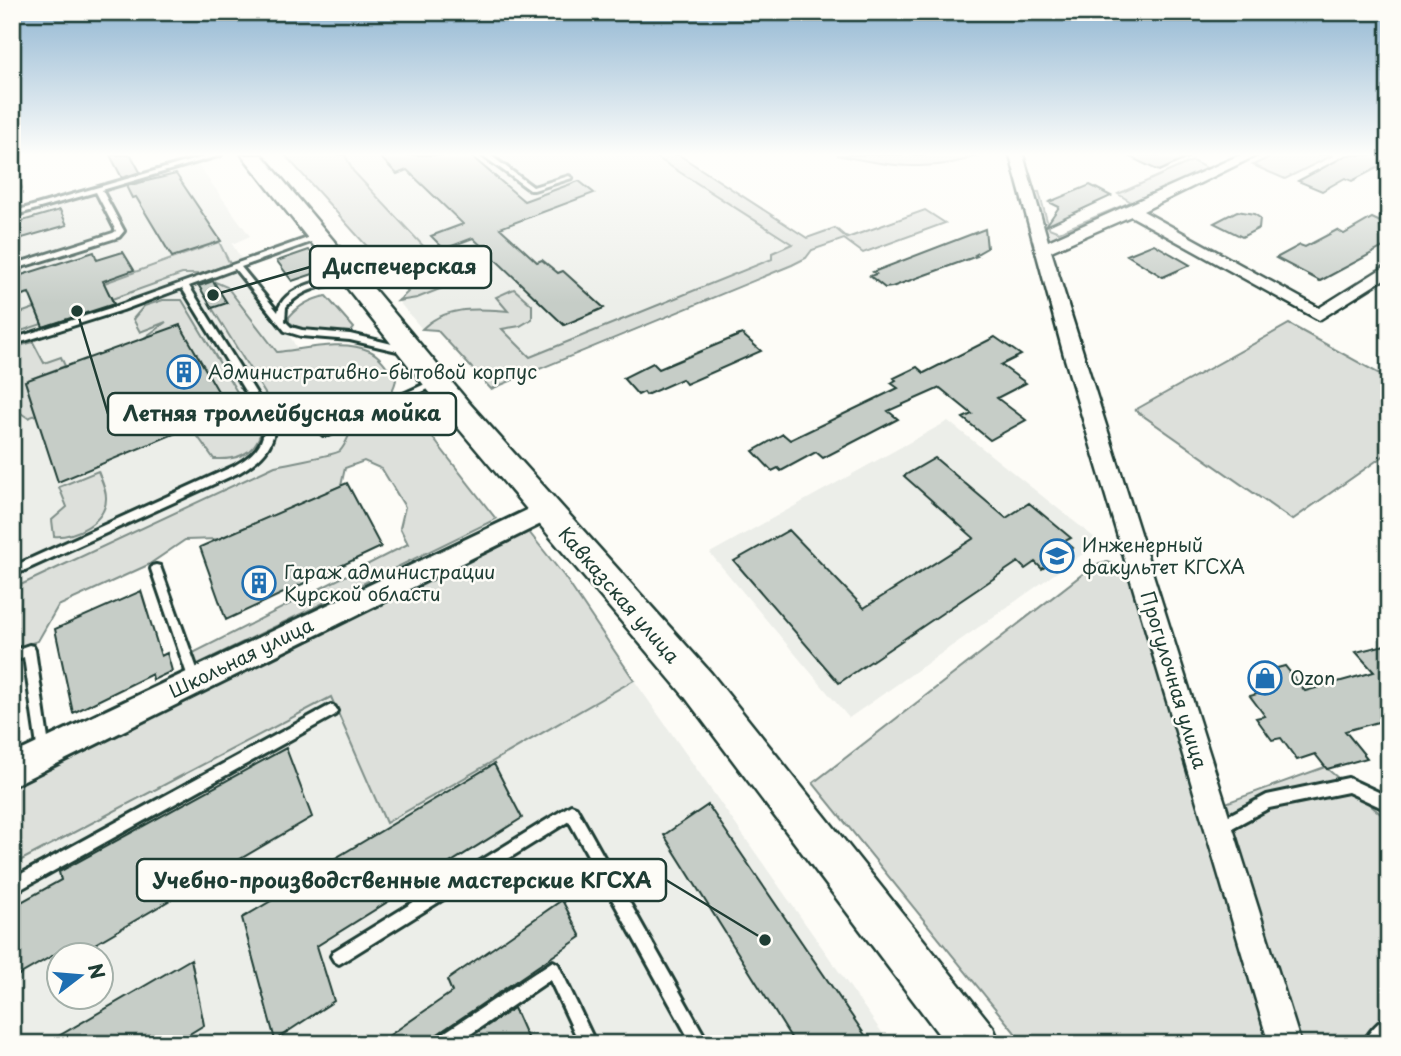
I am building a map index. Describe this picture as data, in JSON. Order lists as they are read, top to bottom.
{
  "streets": {
    "main road": ["Кавказская улица"],
    "street": ["Школьная улица", "Прогулочная улица"]
  },
  "crossings": [
    ["Кавказская улица", "Школьная улица"]
  ],
  "places": {
    "other": ["Диспечерская", "Летняя троллейбусная мойка", "Учебно-производственные мастерские КГСХА"],
    "building": ["Административно-бытовой корпус", "Гараж администрации Курской области"],
    "school or university": ["Инженерный факультет КГСХА"],
    "shop": ["Ozon"]
  },
  "north": "right"
}
